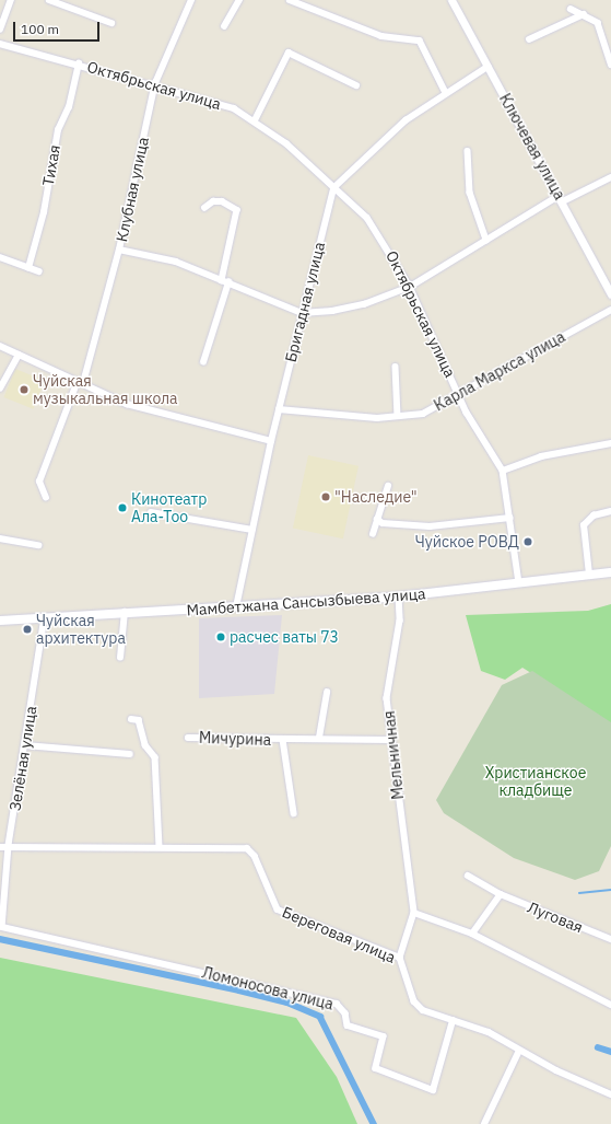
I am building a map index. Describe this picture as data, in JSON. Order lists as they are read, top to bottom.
{
  "streets": {
    "main road": ["Мамбетжана Сансызбыева улица"],
    "street": [
      "Октябрьская улица",
      "Ключевая улица",
      "Тихая",
      "Клубная улица",
      "Бригадная улица",
      "Карла Маркса улица",
      "Мичурина",
      "Мельничная",
      "Зелёная улица",
      "Луговая",
      "Береговая улица",
      "Ломоносова улица"
    ]
  },
  "crossings": [
    ["Октябрьская улица", "Тихая"],
    ["Октябрьская улица", "Клубная улица"],
    ["Октябрьская улица", "Бригадная улица"],
    ["Октябрьская улица", "Карла Маркса улица"],
    ["Октябрьская улица", "Мамбетжана Сансызбыева улица"],
    ["Бригадная улица", "Карла Маркса улица"],
    ["Бригадная улица", "Мамбетжана Сансызбыева улица"],
    ["Мамбетжана Сансызбыева улица", "Мельничная"],
    ["Мамбетжана Сансызбыева улица", "Зелёная улица"],
    ["Мичурина", "Мельничная"],
    ["Мельничная", "Береговая улица"],
    ["Зелёная улица", "Береговая улица"],
    ["Зелёная улица", "Ломоносова улица"],
    ["Береговая улица", "Ломоносова улица"]
  ],
  "parks": ["Христианское кладбище"],
  "places": [
    "Чуйская музыкальная школа",
    "\"Наследие\"",
    "Кинотеатр Ала-Тоо",
    "Чуйское РОВД",
    "Чуйская архитектура",
    "расчес ваты 73"
  ],
  "scale_bar": "100 m"
}
